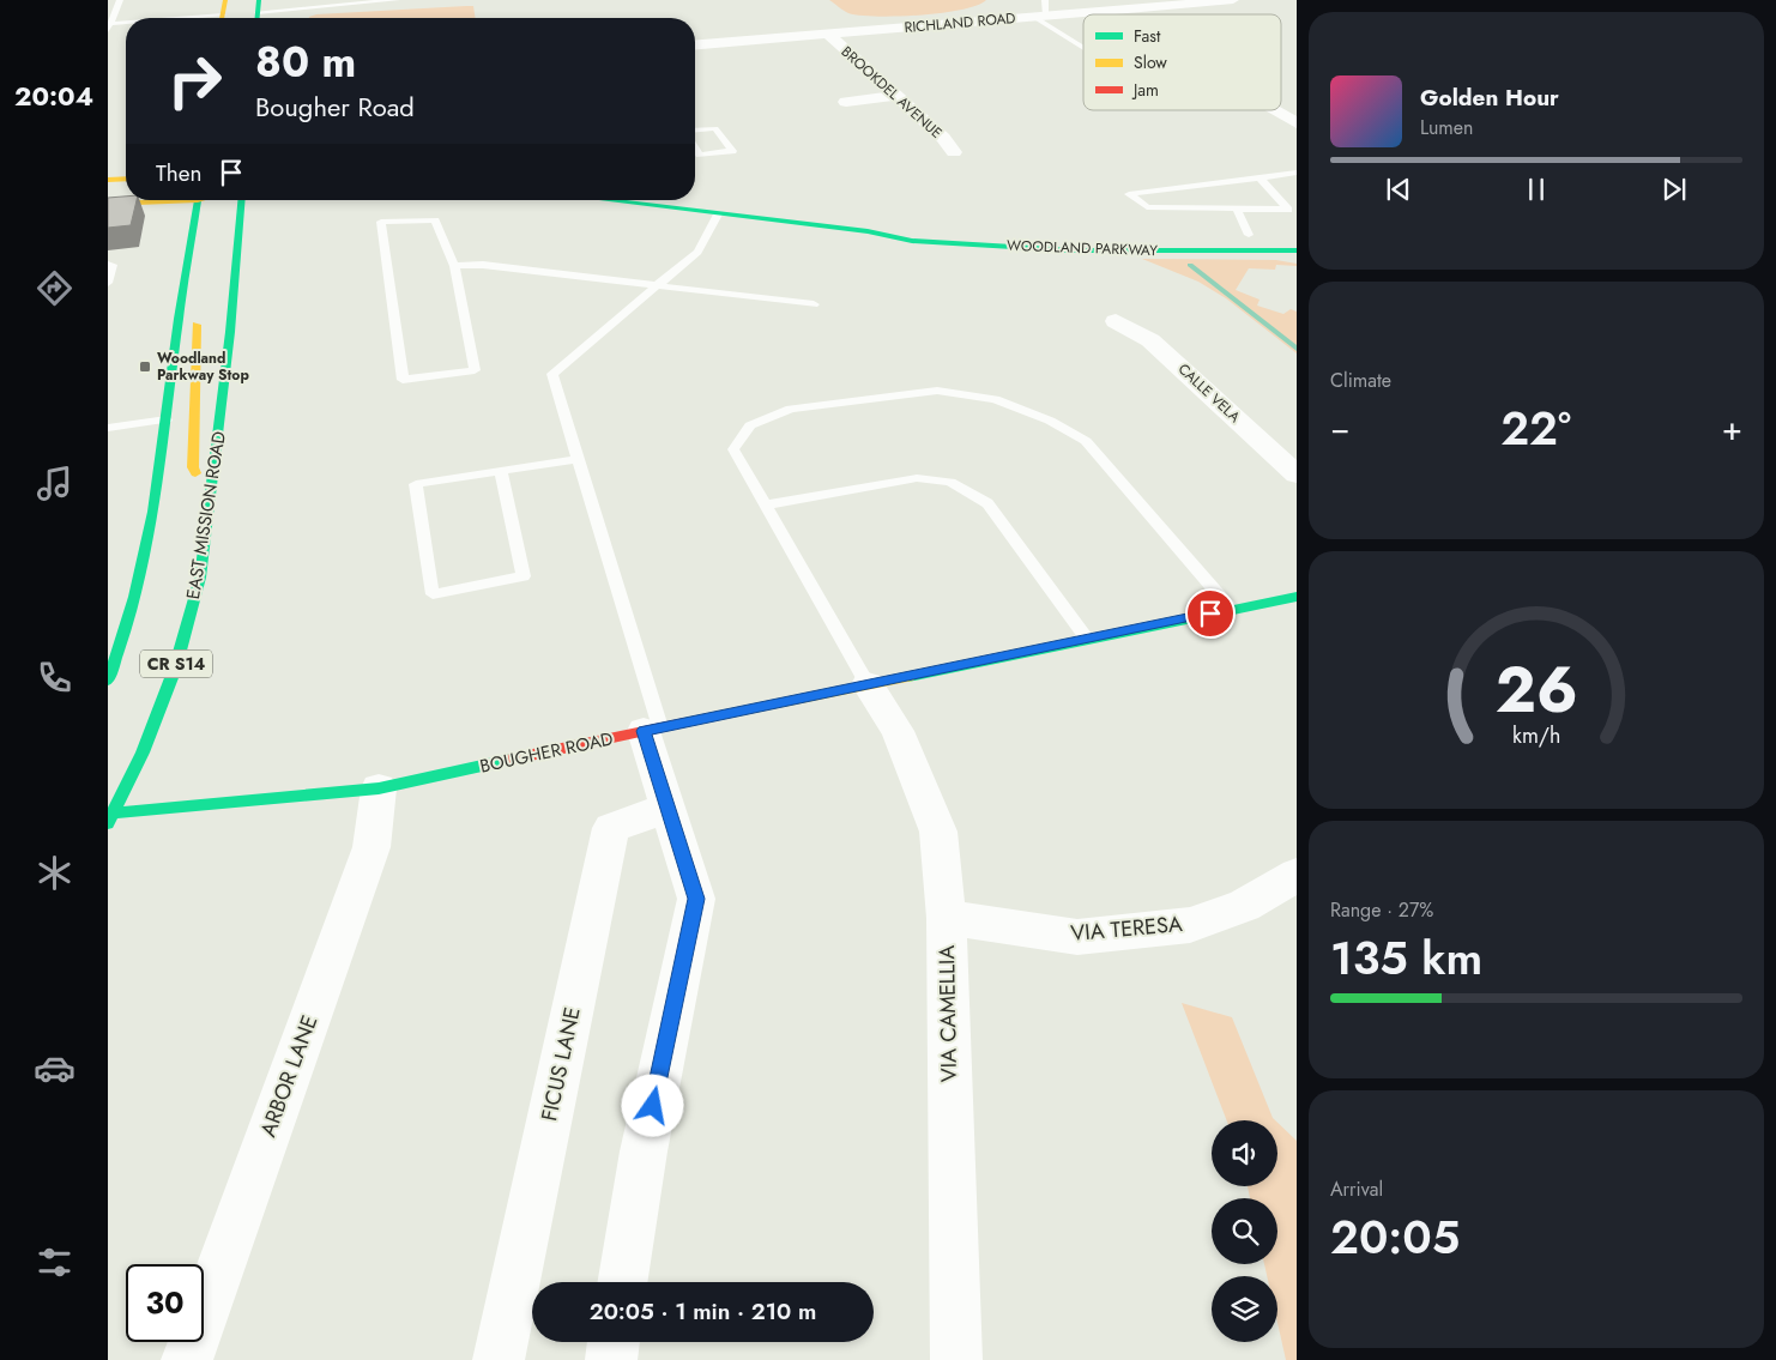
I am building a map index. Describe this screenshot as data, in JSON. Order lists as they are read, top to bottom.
{
  "streets": {
    "main road": [
      "WOODLAND PARKWAY",
      "EAST MISSION ROAD",
      "CR S14",
      "BOUGHER ROAD"
    ],
    "street": [
      "RICHLAND ROAD",
      "BROOKDEL AVENUE",
      "CALLE VELA",
      "VIA TERESA",
      "VIA CAMELLIA",
      "FICUS LANE",
      "ARBOR LANE"
    ]
  },
  "crossings": [
    ["RICHLAND ROAD", "BROOKDEL AVENUE"],
    ["EAST MISSION ROAD", "BOUGHER ROAD"],
    ["BOUGHER ROAD", "VIA CAMELLIA"],
    ["BOUGHER ROAD", "ARBOR LANE"],
    ["VIA TERESA", "VIA CAMELLIA"]
  ],
  "places": {
    "transit": ["Woodland Parkway Stop"]
  },
  "legend": ["Fast", "Slow", "Jam"],
  "page": {
    "tabs": "20:04",
    "turn": ["80 m", "Bougher Road"],
    "song": ["Golden Hour", "Lumen"],
    "then": "Then",
    "tile": [
      "Climate",
      ["Range · 27%", "135 km"],
      ["Arrival", "20:05"]
    ],
    "heat": ["−", "22°", "+"],
    "limit": "30",
    "trip": "20:05 · 1 min · 210 m",
    "gauge": ["26", "km/h"]
  }
}
